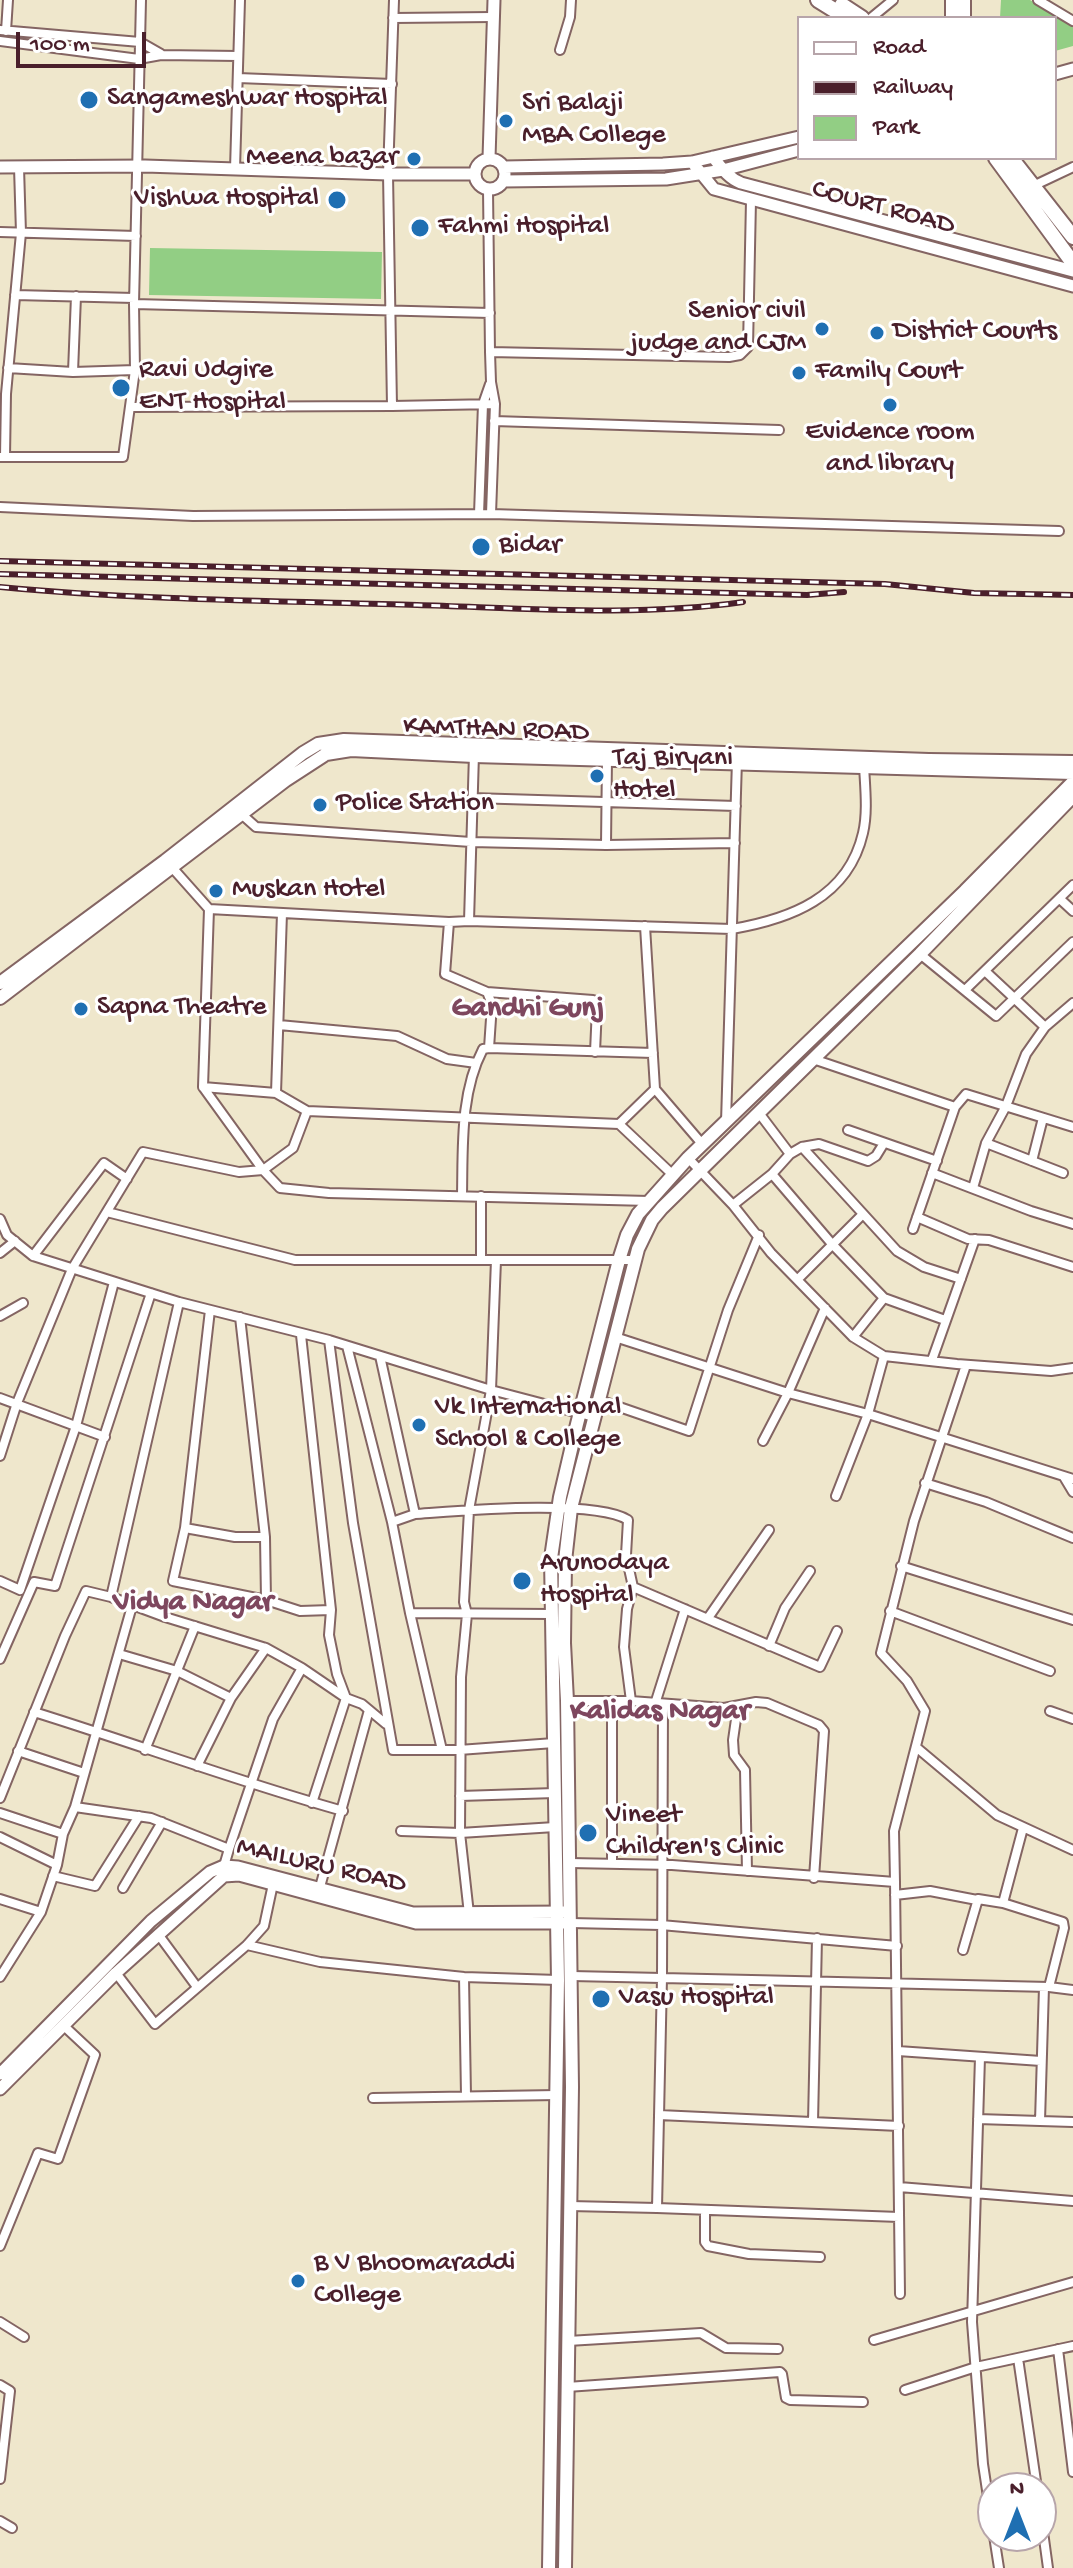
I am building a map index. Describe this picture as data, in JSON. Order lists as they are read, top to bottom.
{
  "streets": {
    "main road": ["KAMTHAN ROAD"],
    "street": ["COURT ROAD", "MAILURU ROAD"]
  },
  "districts": ["Gandhi Gunj", "Vidya Nagar", "Kalidas Nagar"],
  "places": [
    "Sangameshwar Hospital",
    "Sri Balaji MBA College",
    "Meena bazar",
    "Vishwa Hospital",
    "Fahmi Hospital",
    "Senior civil judge and CJM",
    "District Courts",
    "Family Court",
    "Ravi Udgire ENT Hospital",
    "Evidence room and library",
    "Bidar",
    "Taj Biryani Hotel",
    "Police Station",
    "Muskan Hotel",
    "Sapna Theatre",
    "Vk International School & College",
    "Arunodaya Hospital",
    "Vineet Children's Clinic",
    "Vasu Hospital",
    "B V Bhoomaraddi College"
  ],
  "legend": ["Road", "Railway", "Park"],
  "scale_bar": "100 m",
  "north": "top"
}
